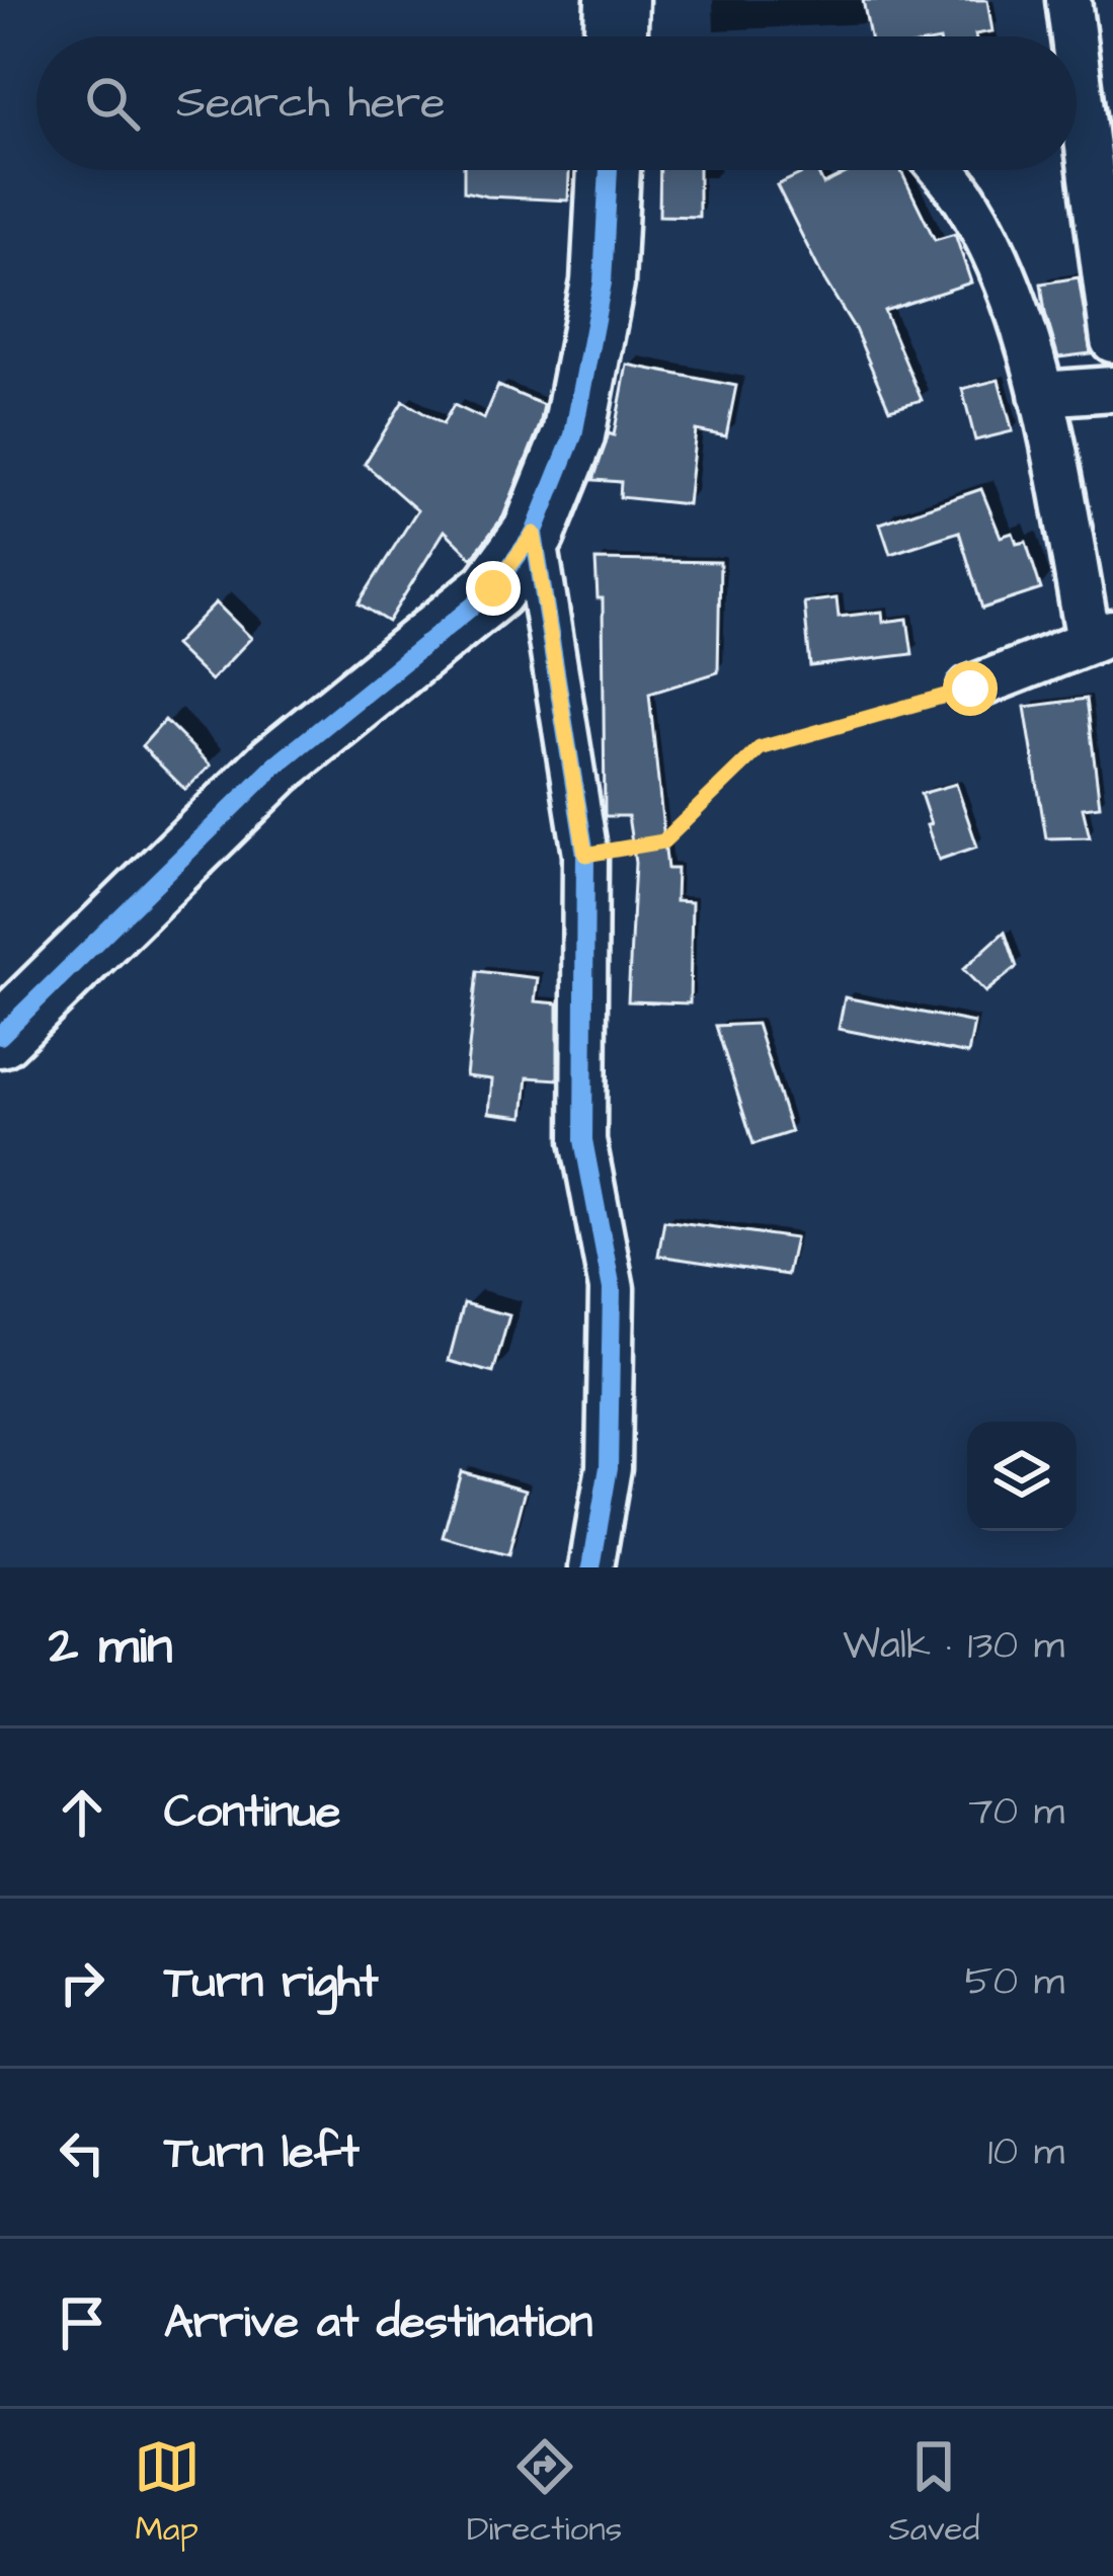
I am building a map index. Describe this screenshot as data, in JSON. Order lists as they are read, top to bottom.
{
  "page": {
    "search": "Search here",
    "heading": ["2 min", "Walk · 130 m"],
    "list": [
      ["Continue", "70 m"],
      ["Turn right", "50 m"],
      ["Turn left", "10 m"],
      "Arrive at destination"
    ],
    "nav": ["Map", "Directions", "Saved"]
  }
}
